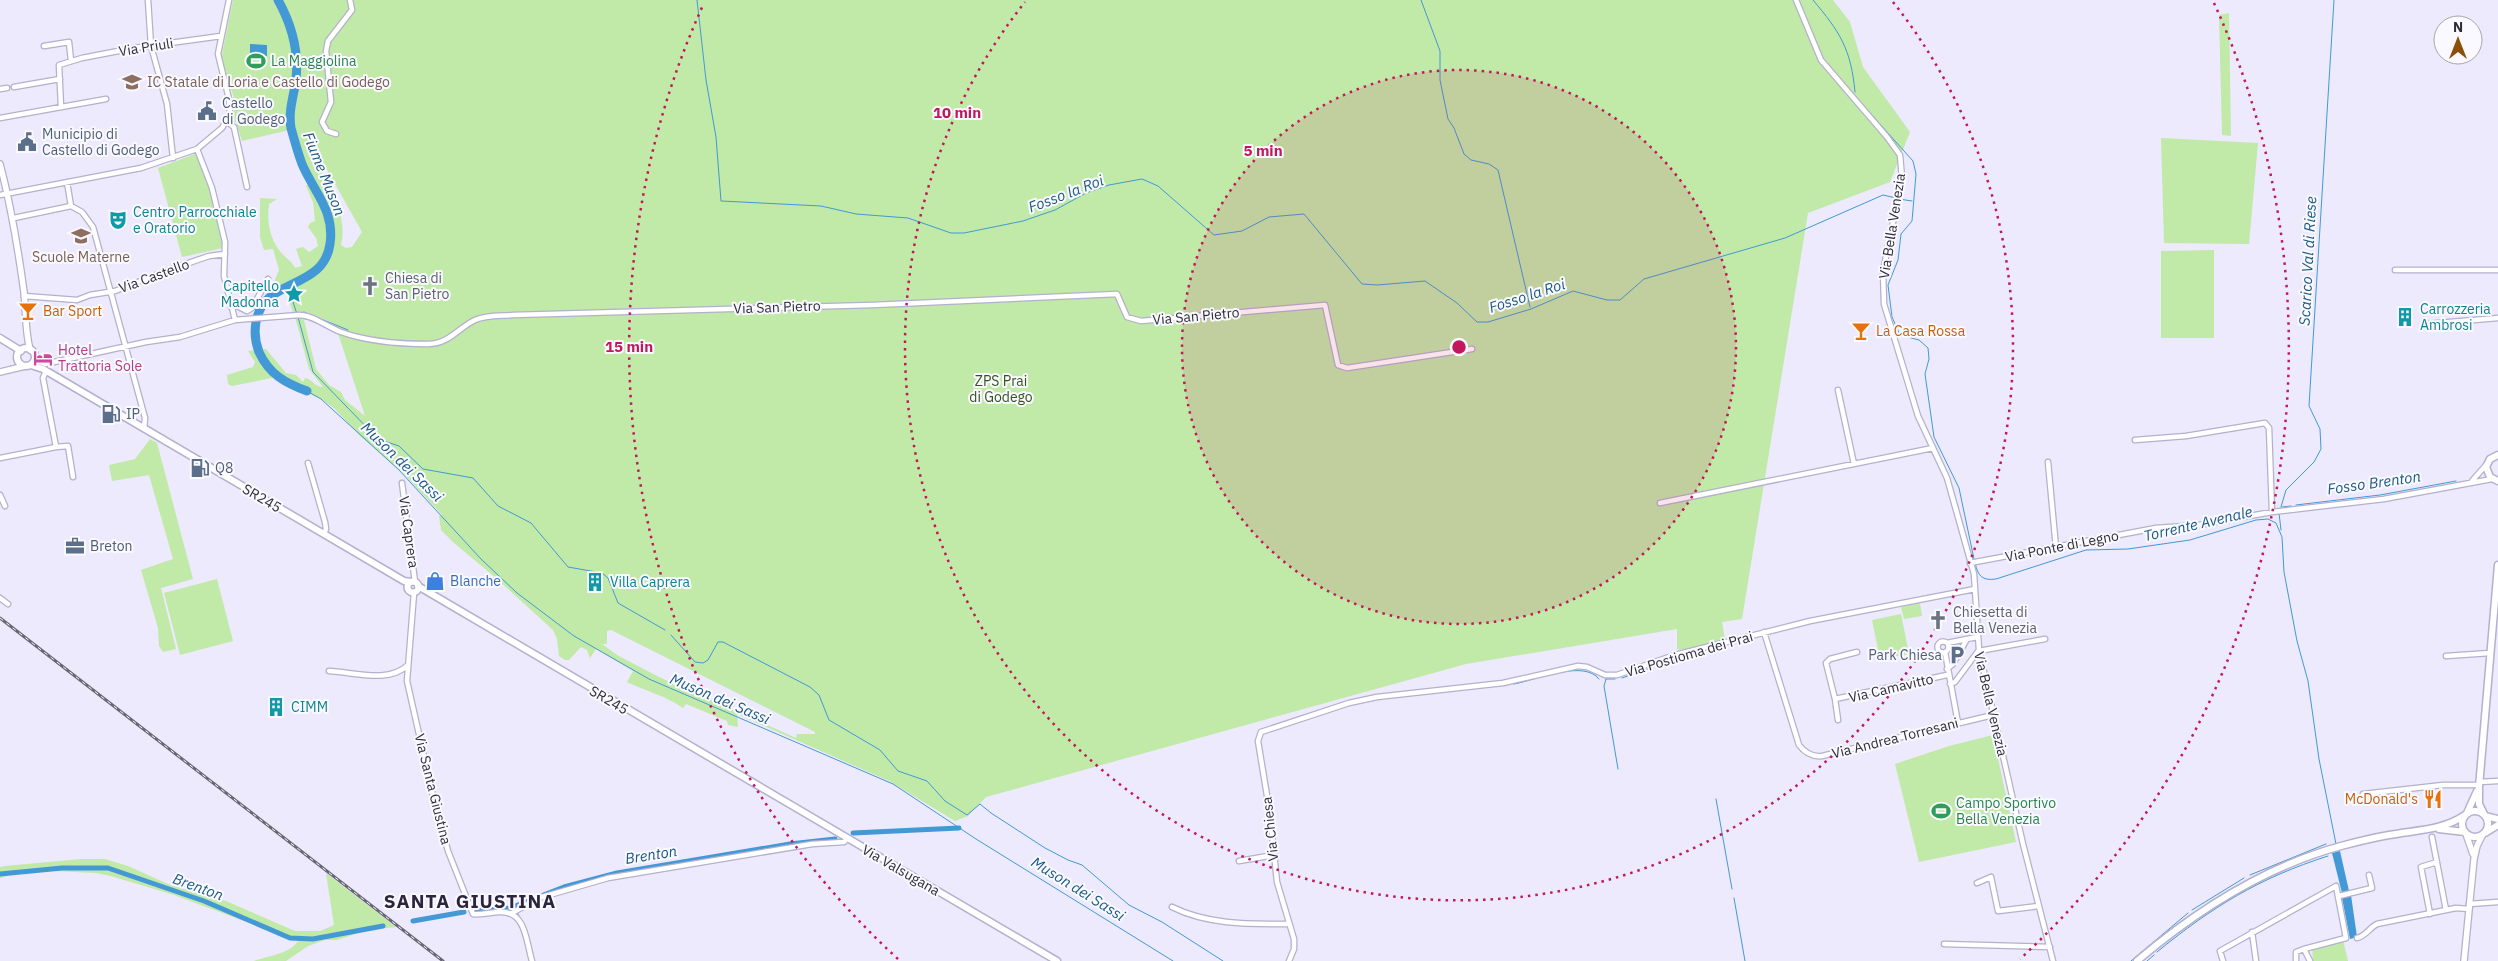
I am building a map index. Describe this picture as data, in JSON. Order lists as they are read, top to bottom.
{
  "streets": {
    "main road": ["SR245", "Via Valsugana"],
    "street": [
      "Via Priuli",
      "Via Bella Venezia",
      "Via Castello",
      "Via San Pietro",
      "Via Caprera",
      "Via Ponte di Legno",
      "Via Postioma dei Prai",
      "Via Camavitto",
      "Via Andrea Torresani",
      "Via Santa Giustina",
      "Via Chiesa"
    ]
  },
  "crossings": [
    ["Via Bella Venezia", "Via Ponte di Legno"],
    ["Via Bella Venezia", "Via Postioma dei Prai"],
    ["Via Bella Venezia", "Via Andrea Torresani"],
    ["Via San Pietro", "SR245"],
    ["SR245", "Via Caprera"],
    ["SR245", "Via Santa Giustina"],
    ["SR245", "Via Valsugana"],
    ["Via Caprera", "Via Santa Giustina"],
    ["Via Postioma dei Prai", "Via Andrea Torresani"],
    ["Via Postioma dei Prai", "Via Chiesa"],
    ["Via Camavitto", "Via Andrea Torresani"]
  ],
  "districts": ["SANTA GIUSTINA"],
  "water": [
    "Fiume Muson",
    "Fosso la Roi",
    "Scarico Val di Riese",
    "Muson dei Sassi",
    "Fosso Brenton",
    "Torrente Avenale",
    "Brenton"
  ],
  "parks": ["ZPS Prai di Godego"],
  "places": {
    "sports": ["La Maggiolina", "Campo Sportivo Bella Venezia"],
    "school or university": ["IC Statale di Loria e Castello di Godego", "Scuole Materne"],
    "public building": ["Castello di Godego", "Municipio di Castello di Godego"],
    "theatre": ["Centro Parrocchiale e Oratorio"],
    "church": ["Chiesa di San Pietro", "Chiesetta di Bella Venezia"],
    "place": ["Capitello Madonna"],
    "bar": ["Bar Sport", "La Casa Rossa"],
    "building": ["Carrozzeria Ambrosi", "Villa Caprera", "CIMM"],
    "hotel": ["Hotel Trattoria Sole"],
    "fuel station": ["IP", "Q8"],
    "office": ["Breton"],
    "shop": ["Blanche"],
    "parking": ["Park Chiesa"],
    "restaurant": ["McDonald's"]
  },
  "north": "top",
  "rings": ["10 min", "5 min", "15 min"]
}
